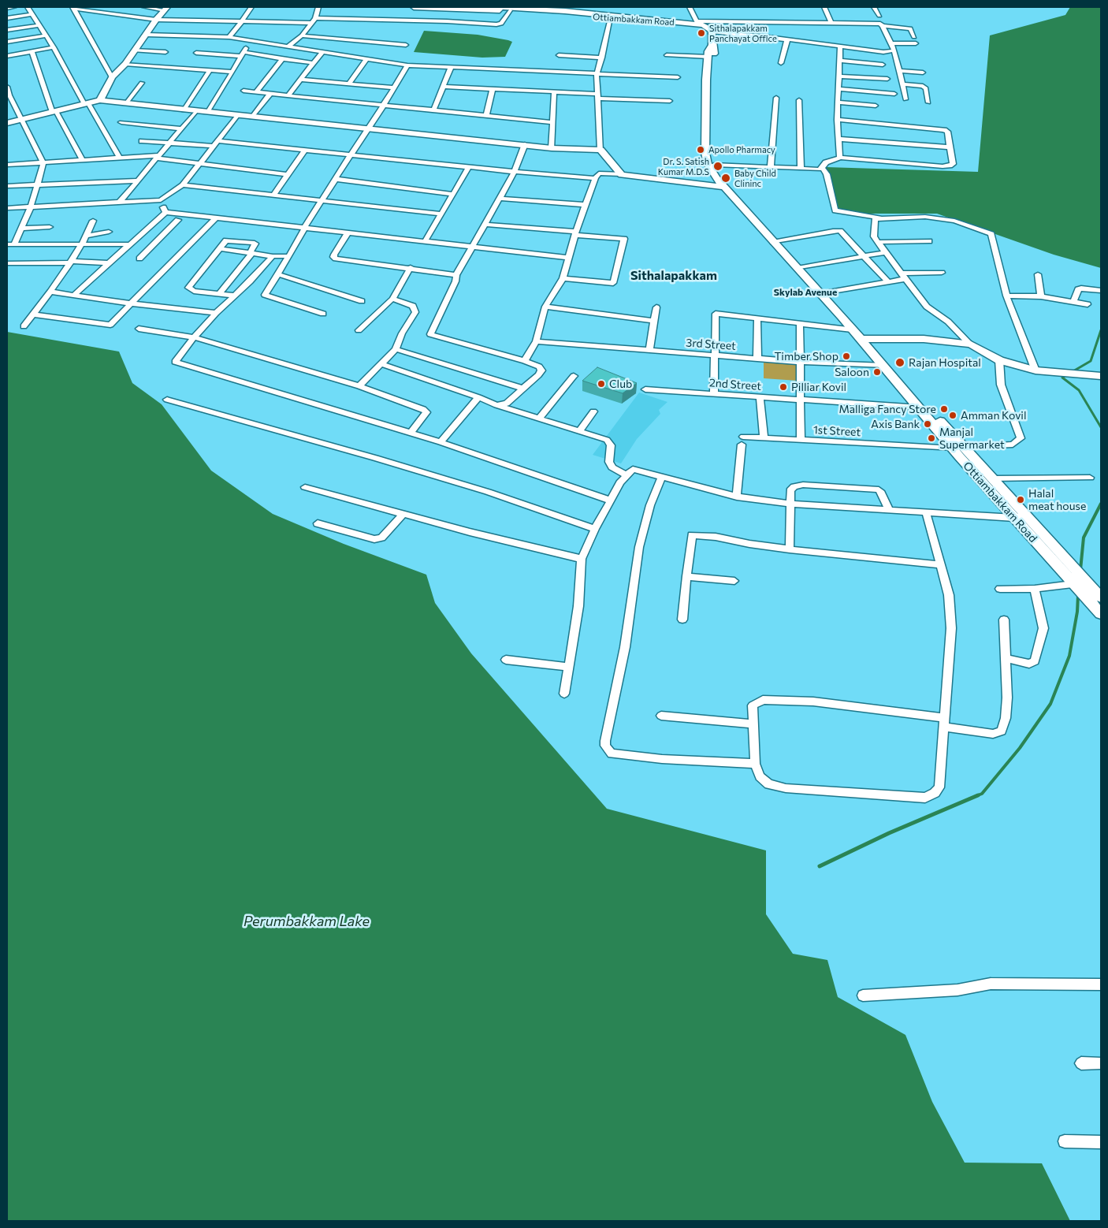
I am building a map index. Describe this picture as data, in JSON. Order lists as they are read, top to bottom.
{
  "streets": {
    "street": [
      "Ottiambakkam Road",
      "3rd Street",
      "2nd Street",
      "1st Street"
    ]
  },
  "crossings": [
    ["Ottiambakkam Road", "3rd Street"],
    ["Ottiambakkam Road", "2nd Street"],
    ["Ottiambakkam Road", "1st Street"]
  ],
  "districts": ["Sithalapakkam", "Skylab Avenue"],
  "water": ["Perumbakkam Lake"],
  "places": [
    "Sithalapakkam Panchayat Office",
    "Apollo Pharmacy",
    "Dr. S. Satish Kumar M.D.S",
    "Baby Child Clininc",
    "Timber Shop",
    "Rajan Hospital",
    "Saloon",
    "Club",
    "Pilliar Kovil",
    "Malliga Fancy Store",
    "Amman Kovil",
    "Axis Bank",
    "Manjal Supermarket",
    "Halal meat house"
  ]
}
